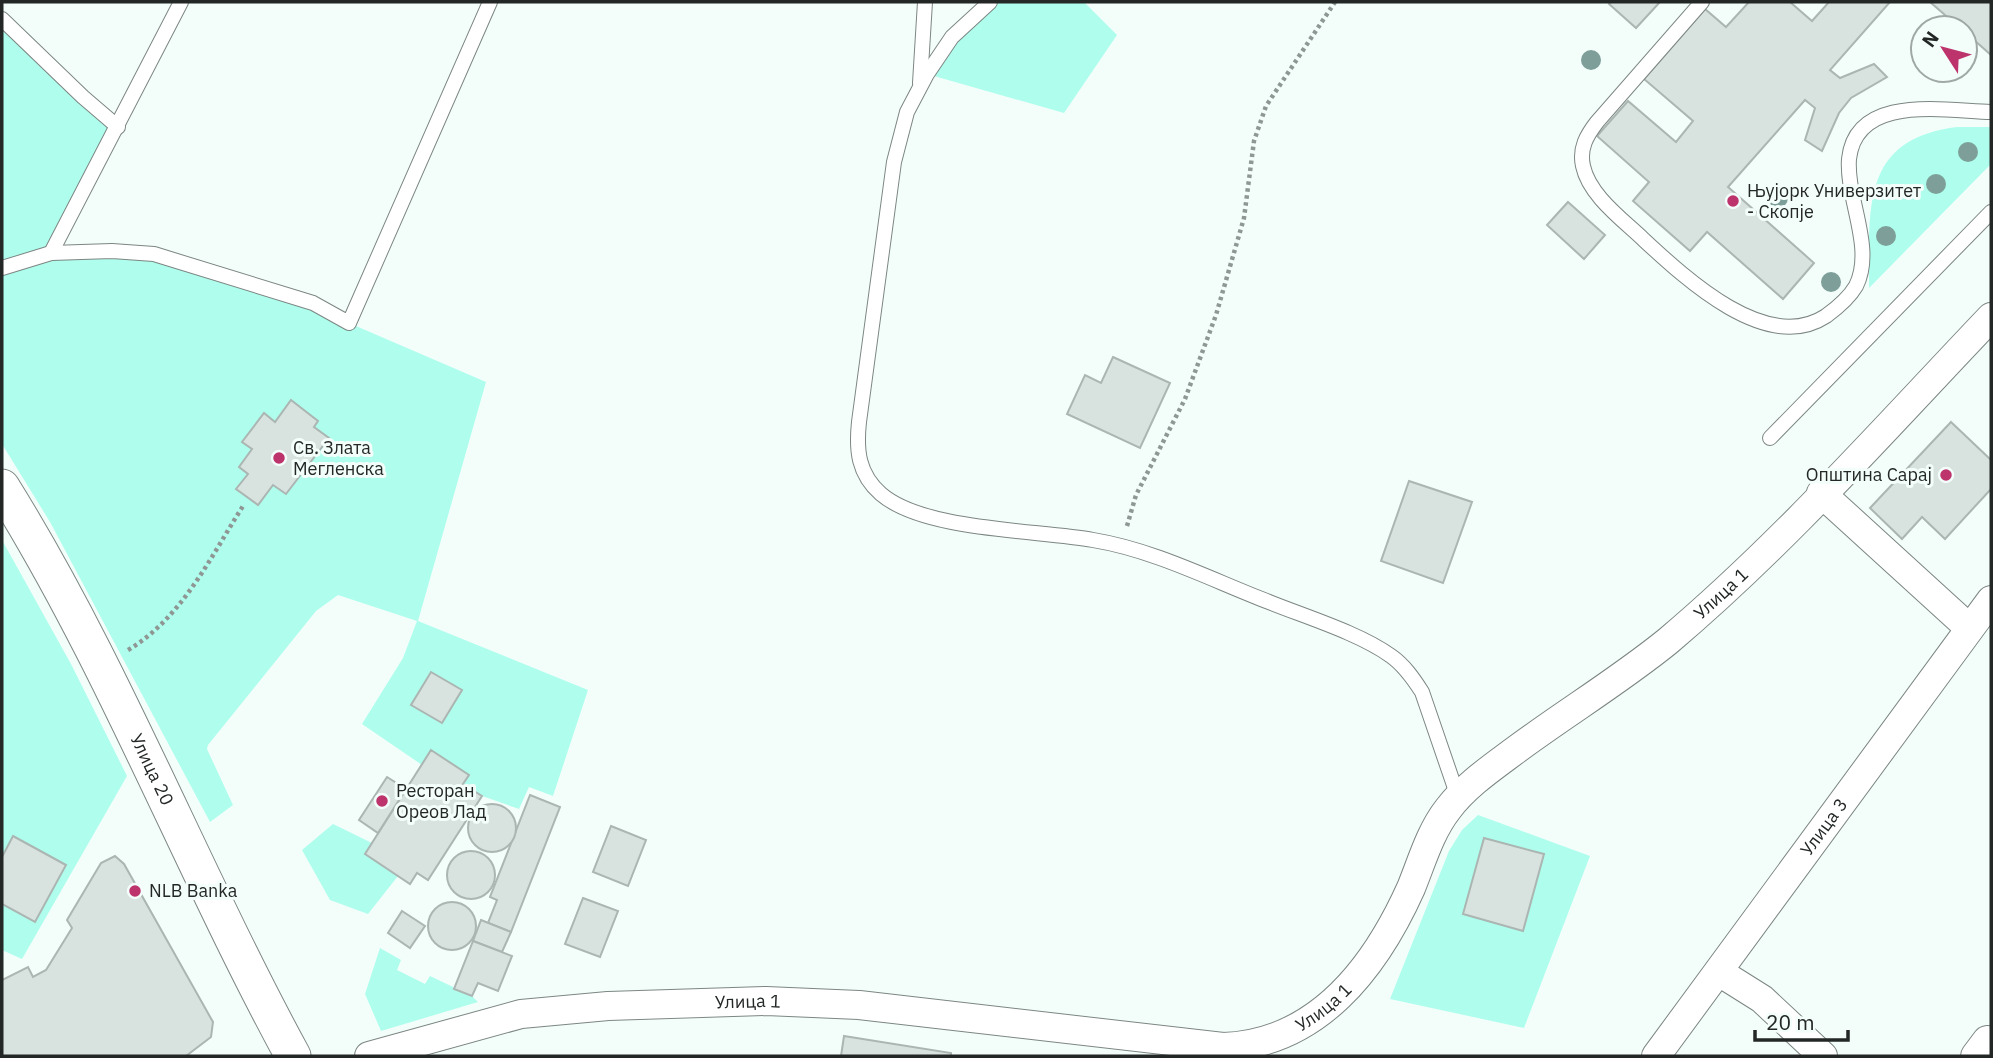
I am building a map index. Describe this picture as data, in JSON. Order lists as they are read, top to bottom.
{
  "streets": {
    "street": ["Улица 1", "Улица 20", "Улица 3"]
  },
  "places": [
    "Њујорк Универзитет - Скопје",
    "Св. Злата Мегленска",
    "Општина Сарај",
    "Ресторан Ореов Лад",
    "NLB Banka"
  ],
  "scale_bar": "20 m",
  "north": "top left"
}
